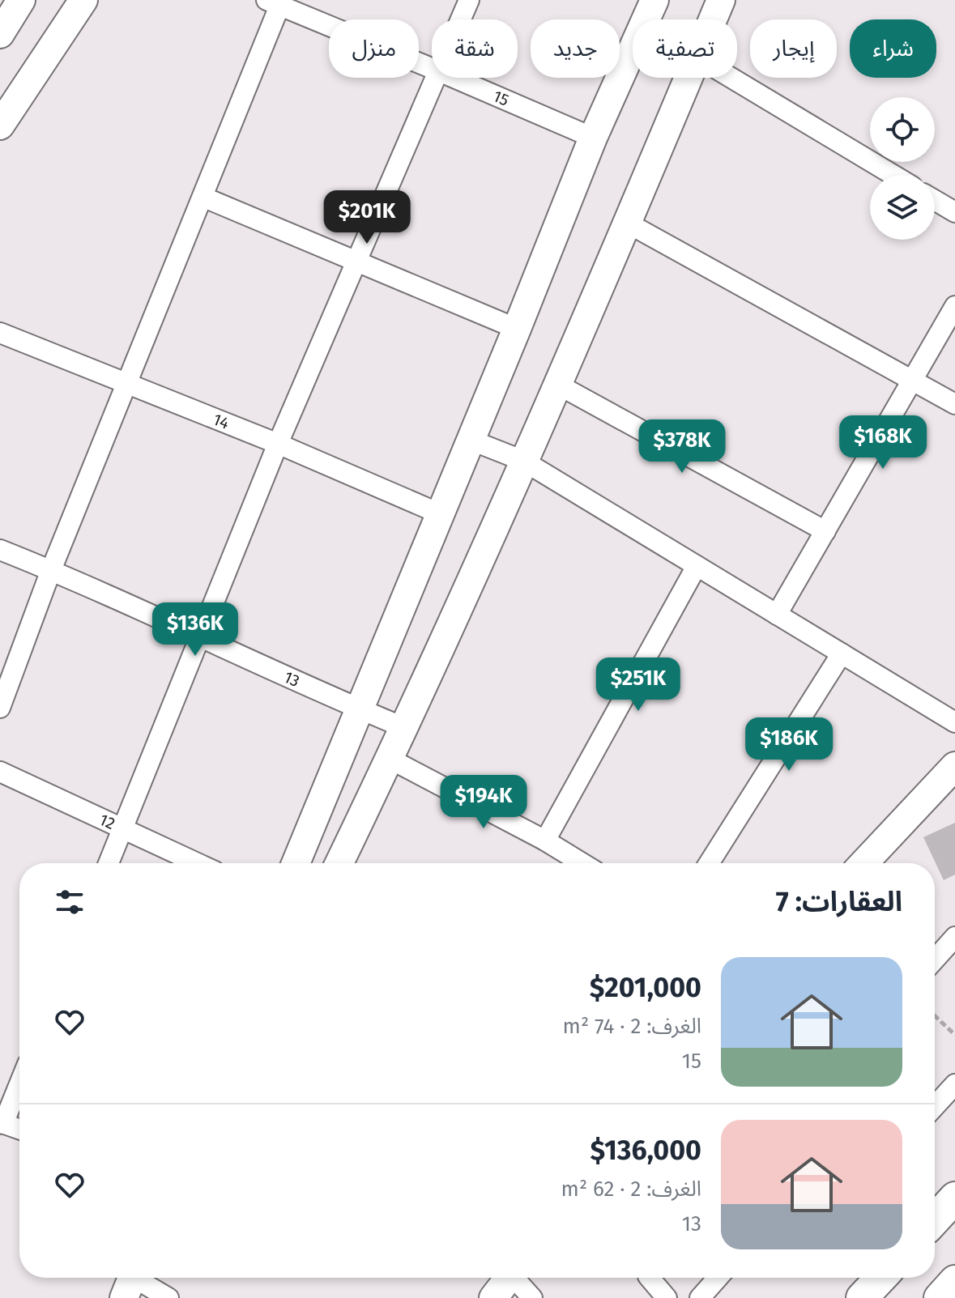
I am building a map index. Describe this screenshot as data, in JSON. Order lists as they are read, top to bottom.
{
  "streets": {
    "street": [
      "15",
      "14",
      "13",
      "12"
    ]
  },
  "page": {
    "chip": [
      "شراء",
      "إيجار",
      "تصفية",
      "جديد",
      "شقة",
      "منزل"
    ],
    "price": [
      "$201K",
      "$168K",
      "$378K",
      "$136K",
      "$251K",
      "$186K",
      "$194K"
    ],
    "heading": "العقارات: 7",
    "list": [
      {
        "name": "$201,000",
        "note": "الغرف: 2 · 74 m² · 15"
      },
      {
        "name": "$136,000",
        "note": "الغرف: 2 · 62 m² · 13"
      }
    ]
  }
}
